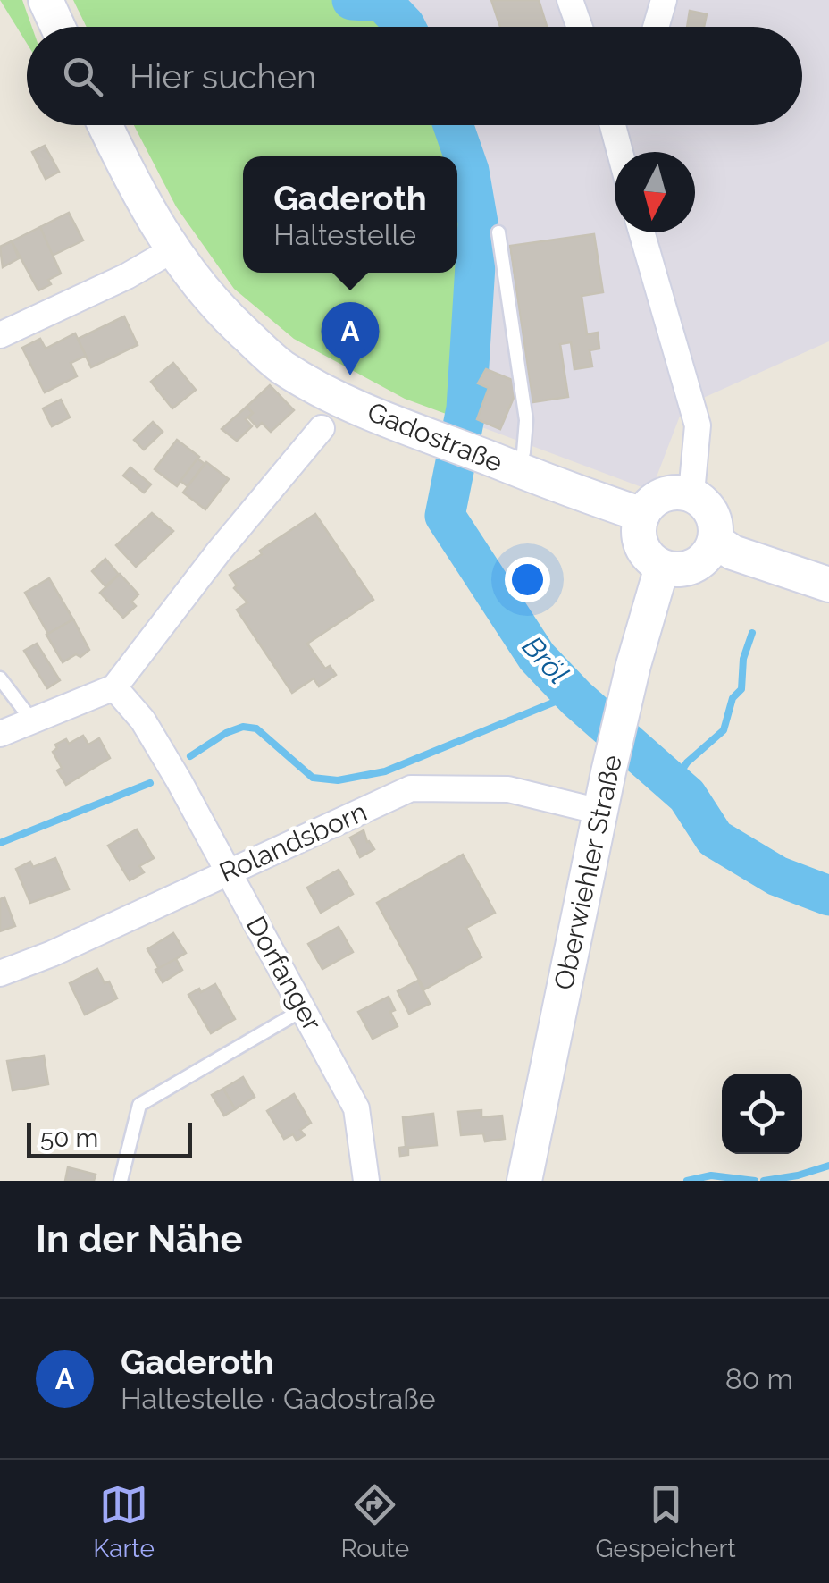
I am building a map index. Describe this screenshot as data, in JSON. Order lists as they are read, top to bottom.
{
  "streets": {
    "main road": ["Gadostraße", "Oberwiehler Straße"],
    "street": ["Rolandsborn", "Dorfanger"]
  },
  "crossings": [
    ["Gadostraße", "Oberwiehler Straße"],
    ["Rolandsborn", "Oberwiehler Straße"],
    ["Rolandsborn", "Dorfanger"]
  ],
  "water": ["Bröl"],
  "scale_bar": "50 m",
  "north": "bottom",
  "page": {
    "search": "Hier suchen",
    "popup": ["Gaderoth", "Haltestelle"],
    "pins": "A",
    "scale": "50 m",
    "heading": "In der Nähe",
    "list": [
      {
        "mark": "A",
        "name": "Gaderoth",
        "note": "Haltestelle · Gadostraße",
        "value": "80 m"
      }
    ],
    "nav": ["Karte", "Route", "Gespeichert"]
  }
}
